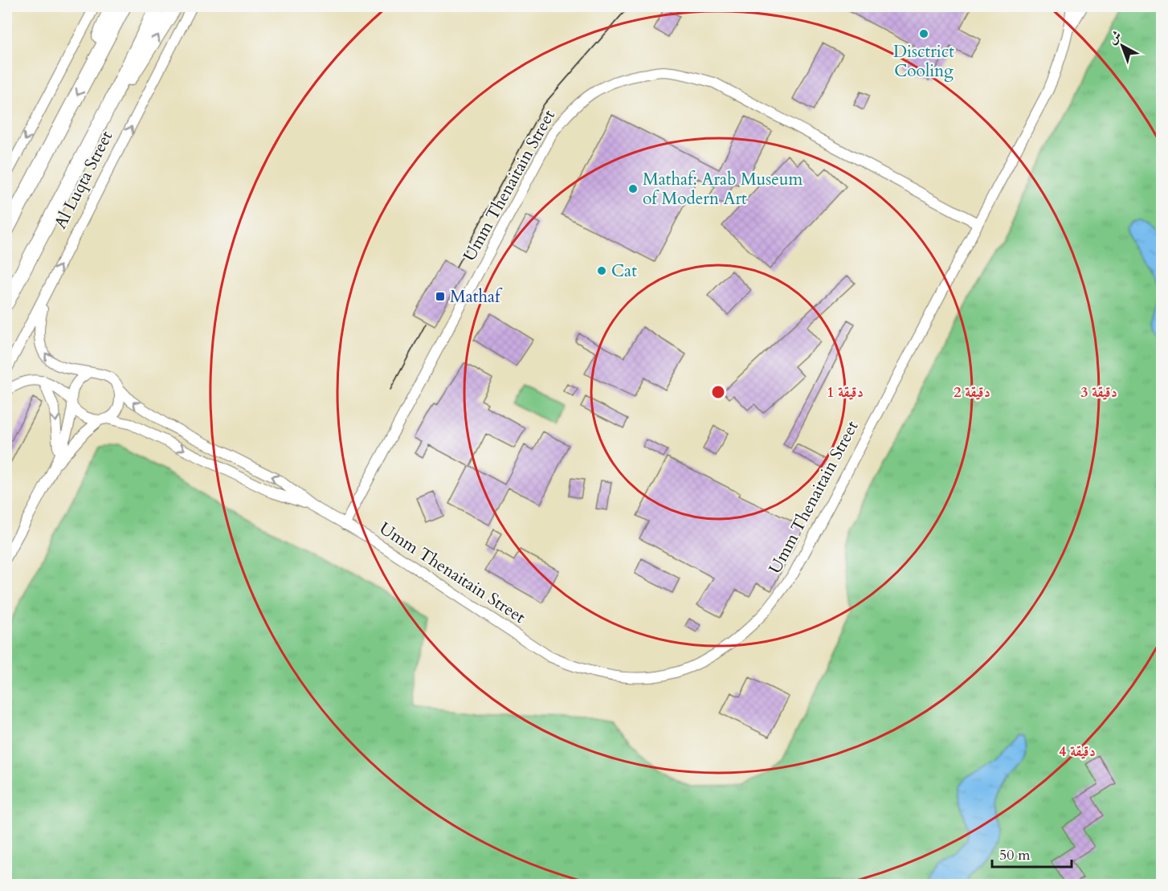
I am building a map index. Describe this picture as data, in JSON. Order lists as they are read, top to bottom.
{
  "streets": {
    "main road": ["Al Luqta Street"],
    "street": ["Umm Thenaitain Street"]
  },
  "places": {
    "other": ["Disctrict Cooling", "Mathaf: Arab Museum of Modern Art", "Cat"],
    "transit": ["Mathaf"]
  },
  "scale_bar": "50 m",
  "north": "top left",
  "rings": [
    "1 دقيقة",
    "2 دقيقة",
    "3 دقيقة",
    "4 دقيقة"
  ]
}
